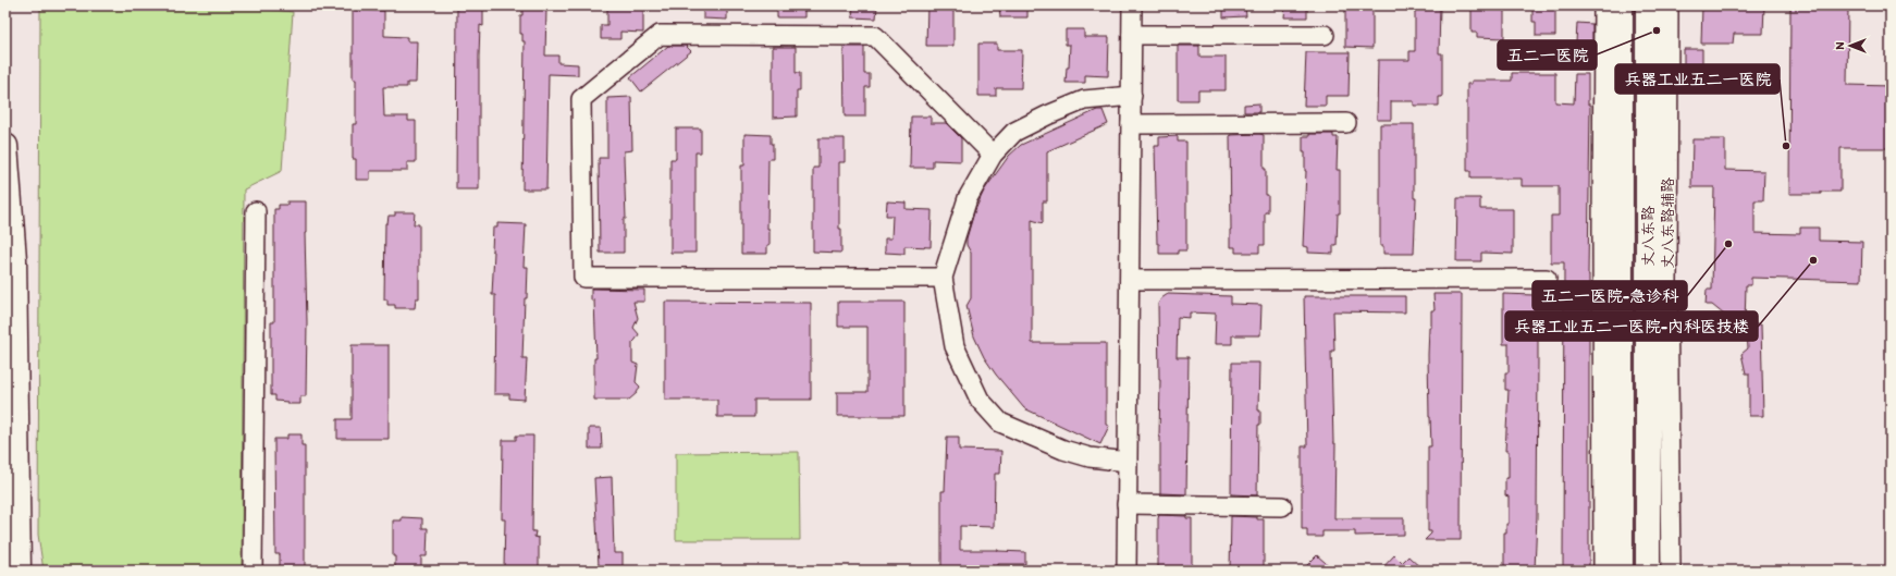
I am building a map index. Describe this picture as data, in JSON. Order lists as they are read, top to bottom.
{
  "streets": {
    "main road": ["丈八东路"],
    "street": ["丈八东路辅路"]
  },
  "crossings": [
    ["丈八东路辅路", "丈八东路"]
  ],
  "places": [
    "五二一医院",
    "兵器工业五二一医院",
    "五二一医院-急诊科",
    "兵器工业五二一医院-内科医技楼"
  ],
  "north": "left"
}
